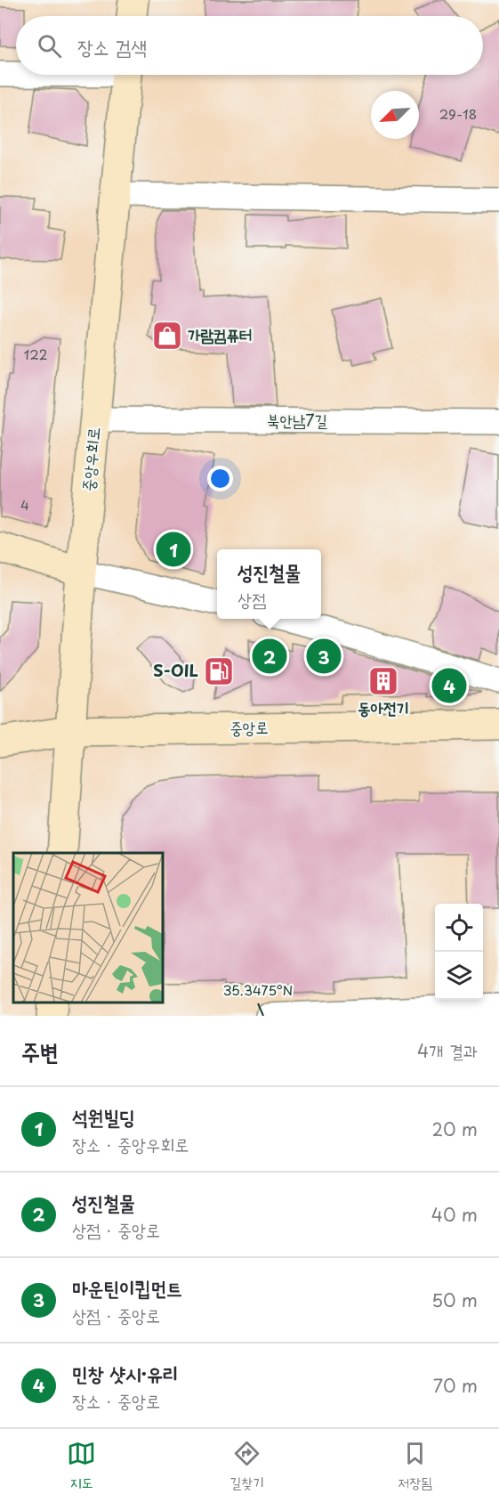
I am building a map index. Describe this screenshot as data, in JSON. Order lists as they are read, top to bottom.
{
  "streets": {
    "main road": ["중앙우회로", "중앙로"],
    "street": ["북안남7길"]
  },
  "crossings": [
    ["북안남7길", "중앙우회로"],
    ["중앙우회로", "중앙로"]
  ],
  "places": {
    "shop": ["가람컴퓨터"],
    "fuel station": ["S-OIL"],
    "building": ["동아전기"]
  },
  "house_numbers": ["29-18", "122", "4"],
  "north": "bottom left",
  "page": {
    "search": "장소 검색",
    "pins": [
      "1",
      "2",
      "3",
      "4"
    ],
    "popup": ["성진철물", "상점"],
    "heading": ["주변", "4개 결과"],
    "list": [
      {
        "mark": "1",
        "name": "석원빌딩",
        "note": "장소 · 중앙우회로",
        "value": "20 m"
      },
      {
        "mark": "2",
        "name": "성진철물",
        "note": "상점 · 중앙로",
        "value": "40 m"
      },
      {
        "mark": "3",
        "name": "마운틴이큅먼트",
        "note": "상점 · 중앙로",
        "value": "50 m"
      },
      {
        "mark": "4",
        "name": "민창 샷시·유리",
        "note": "장소 · 중앙로",
        "value": "70 m"
      }
    ],
    "nav": ["지도", "길찾기", "저장됨"]
  },
  "coordinates": ["35.3475°N"]
}
